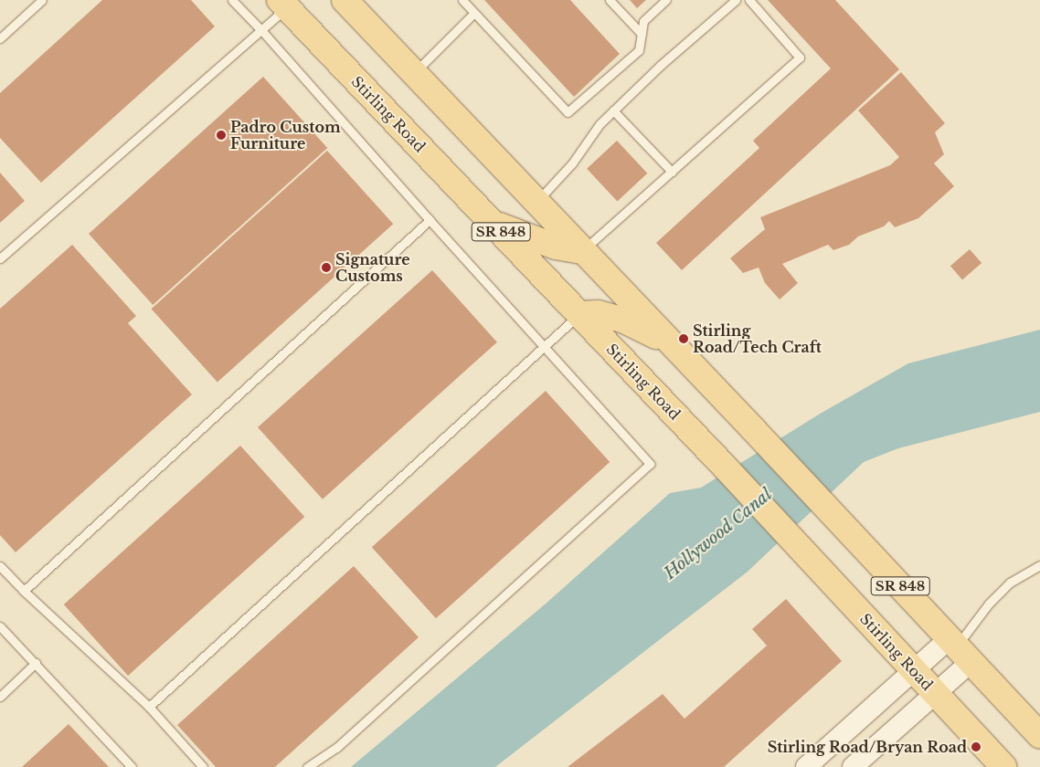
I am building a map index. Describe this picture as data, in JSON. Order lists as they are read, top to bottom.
{
  "streets": {
    "main road": ["Stirling Road", "SR 848"]
  },
  "water": ["Hollywood Canal"],
  "places": [
    "Padro Custom Furniture",
    "Signature Customs",
    "Stirling Road/Tech Craft",
    "Stirling Road/Bryan Road"
  ]
}
